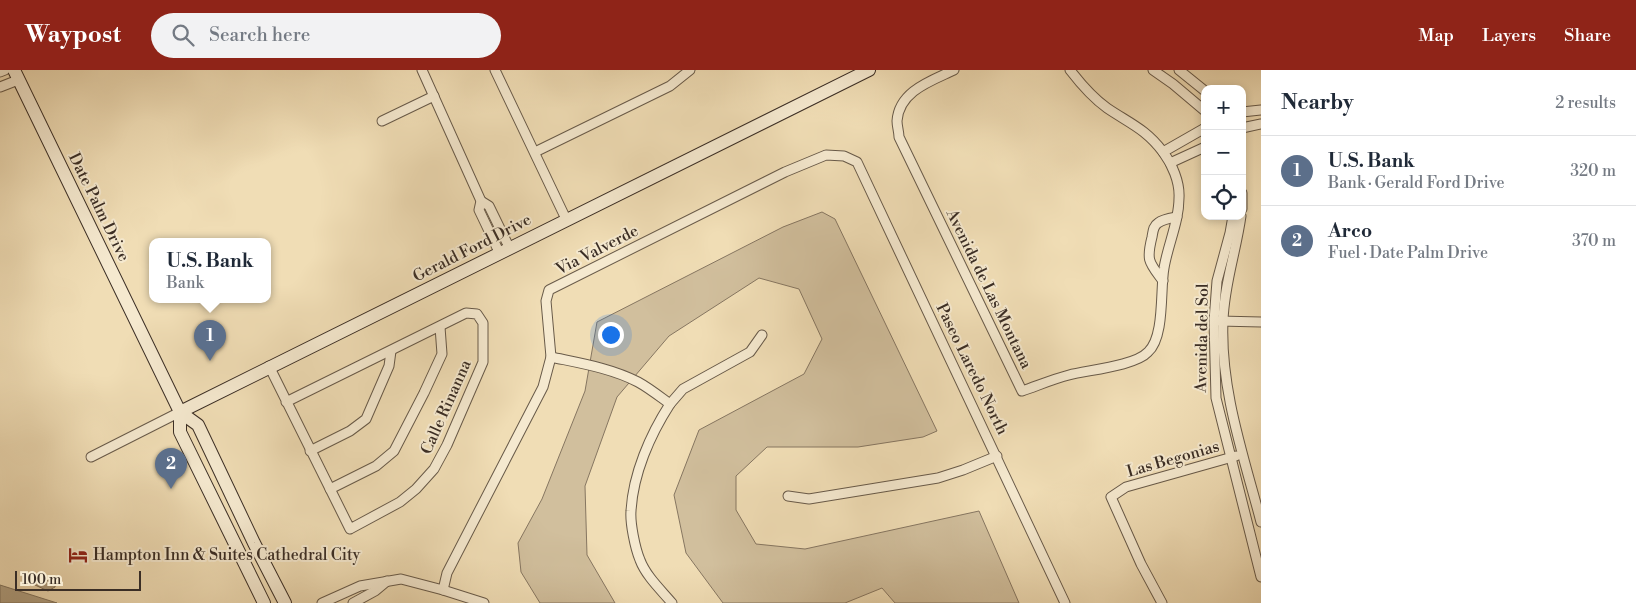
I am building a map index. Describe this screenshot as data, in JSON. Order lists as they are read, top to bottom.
{
  "streets": {
    "main road": ["Date Palm Drive", "Gerald Ford Drive"],
    "street": [
      "Via Valverde",
      "Avenida de Las Montana",
      "Avenida del Sol",
      "Paseo Laredo North",
      "Calle Rinanna",
      "Las Begonias"
    ]
  },
  "crossings": [
    ["Date Palm Drive", "Gerald Ford Drive"],
    ["Via Valverde", "Paseo Laredo North"],
    ["Avenida del Sol", "Las Begonias"]
  ],
  "places": {
    "hotel": ["Hampton Inn & Suites Cathedral City"]
  },
  "scale_bar": "100 m",
  "page": {
    "header": "Waypost",
    "search": "Search here",
    "nav": ["Map", "Layers", "Share"],
    "heading": ["Nearby", "2 results"],
    "map_buttons": ["+", "−"],
    "list": [
      {
        "mark": "1",
        "name": "U.S. Bank",
        "note": "Bank · Gerald Ford Drive",
        "value": "320 m"
      },
      {
        "mark": "2",
        "name": "Arco",
        "note": "Fuel · Date Palm Drive",
        "value": "370 m"
      }
    ],
    "popup": ["U.S. Bank", "Bank"],
    "pins": ["1", "2"],
    "scale": "100 m"
  }
}
